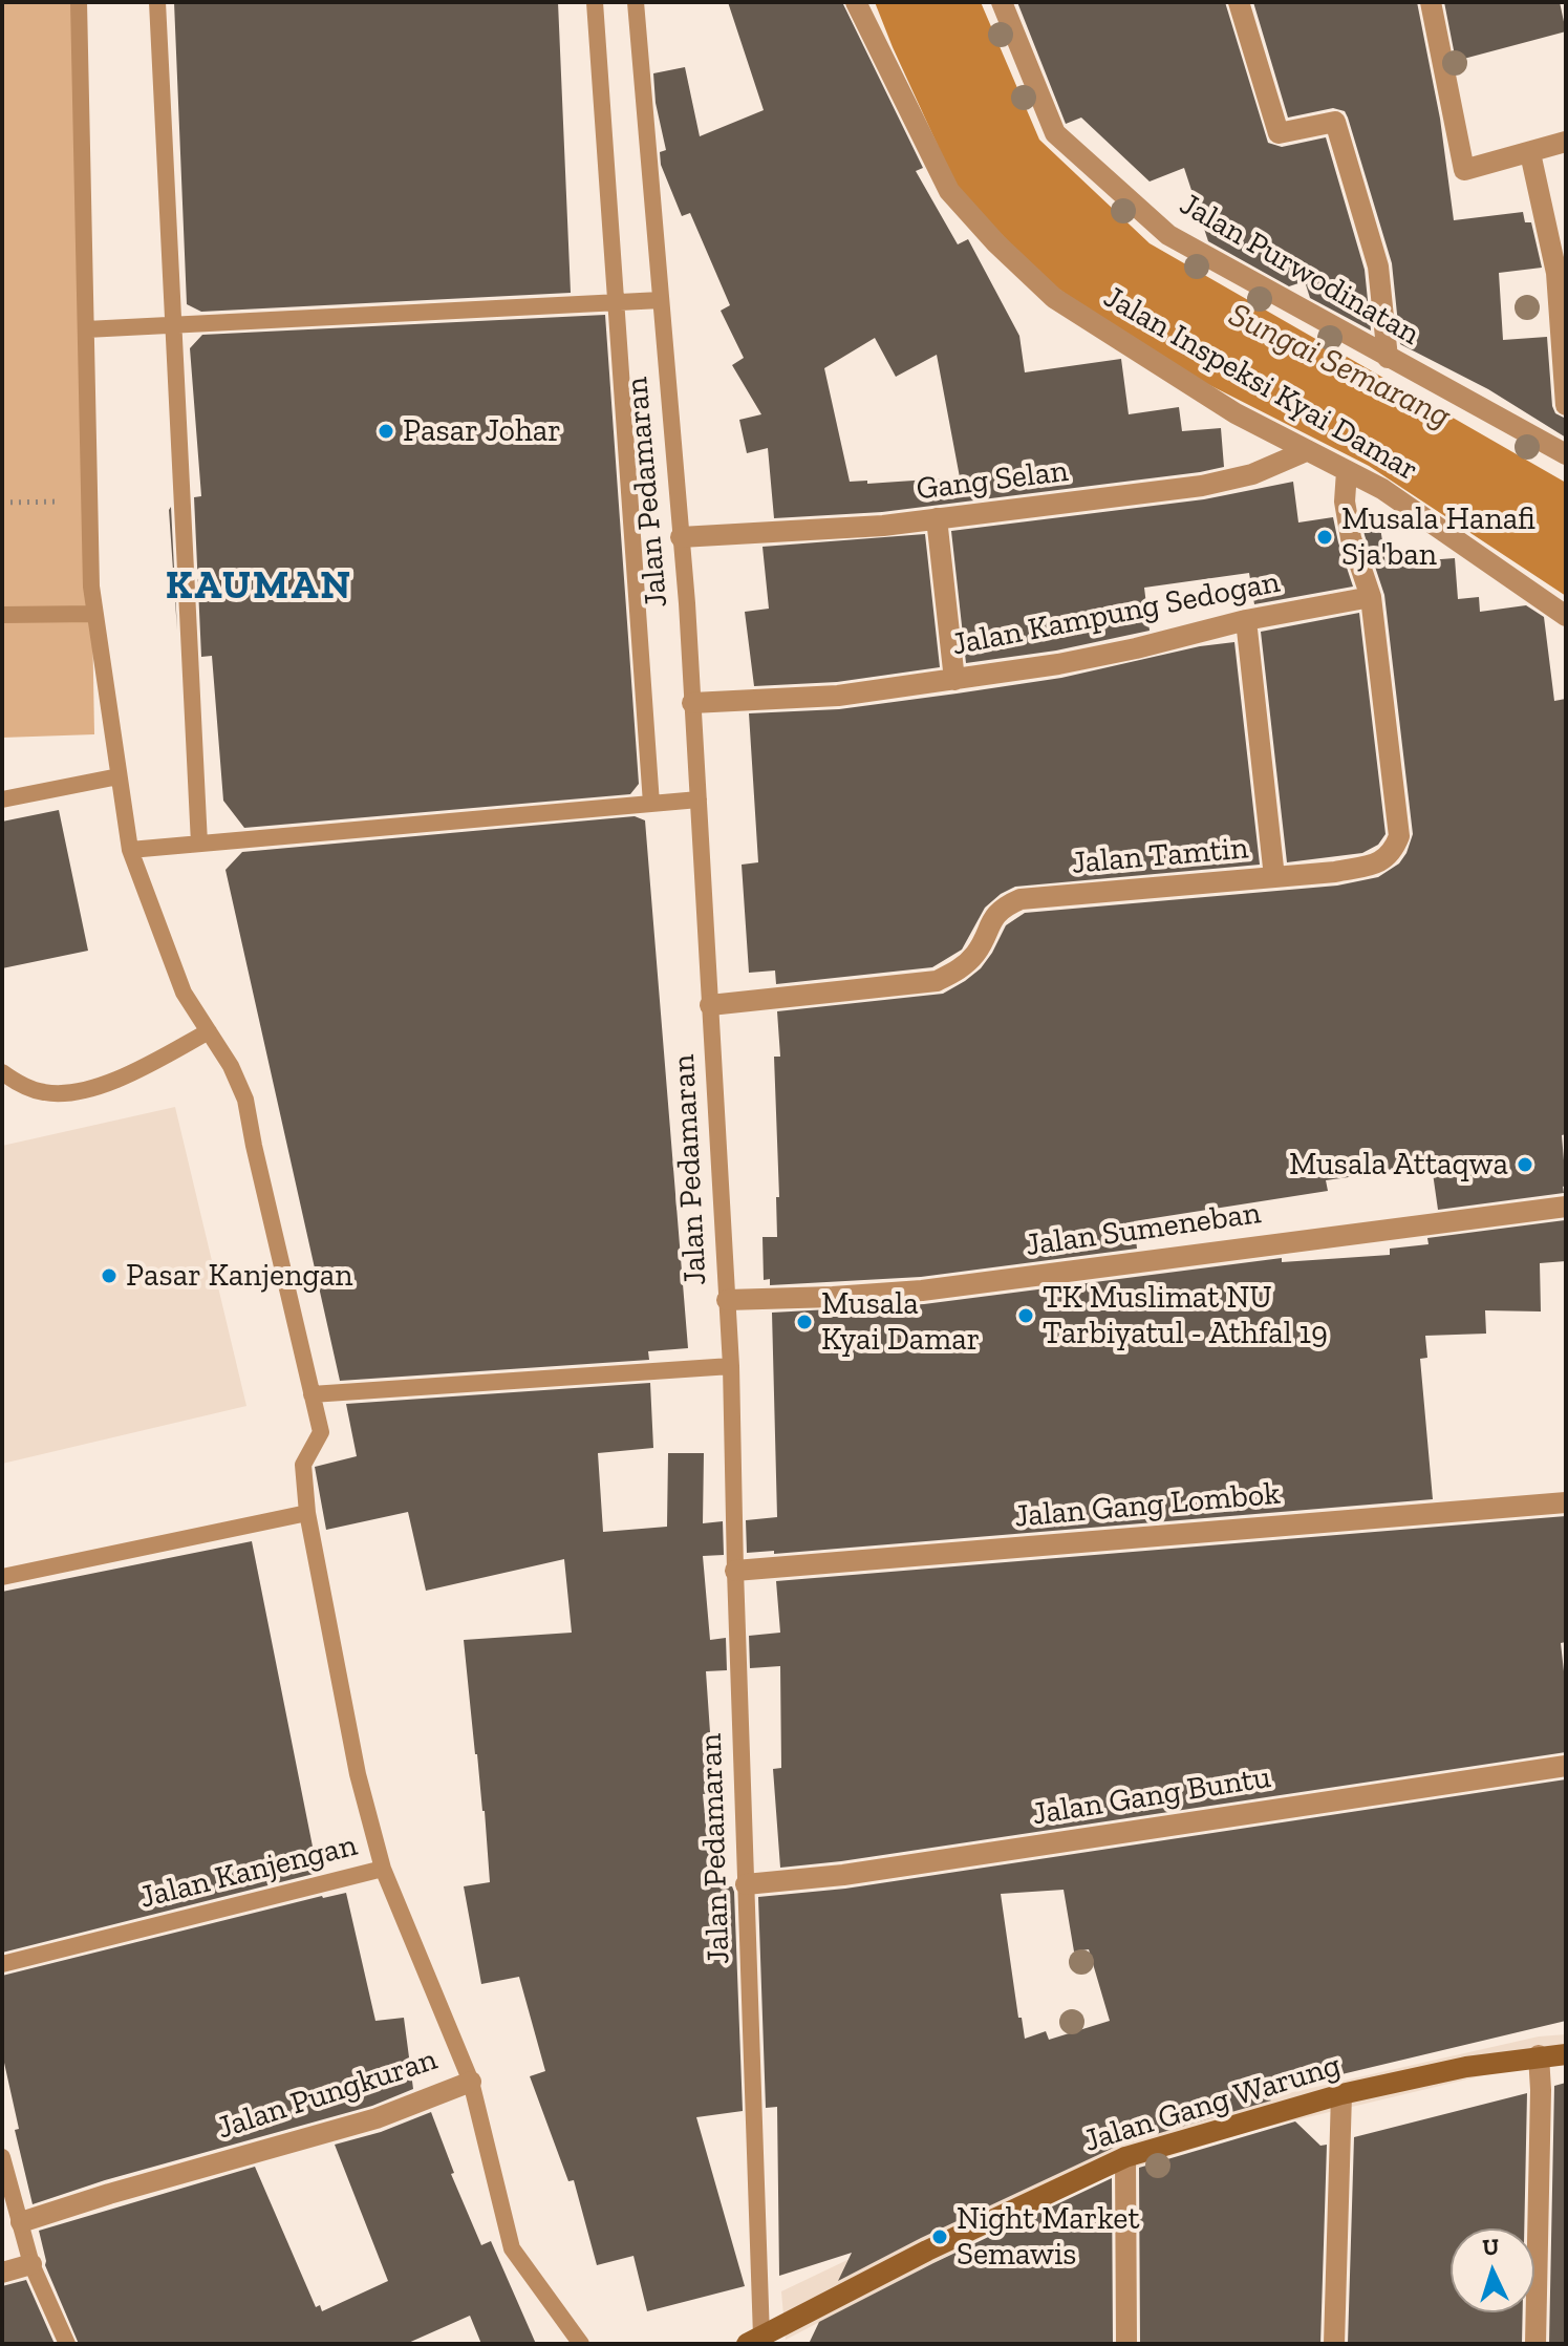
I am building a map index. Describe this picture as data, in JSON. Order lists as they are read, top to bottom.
{
  "streets": {
    "street": [
      "Jalan Purwodinatan",
      "Jalan Inspeksi Kyai Damar",
      "Gang Selan",
      "Jalan Kampung Sedogan",
      "Jalan Tamtin",
      "Jalan Sumeneban",
      "Jalan Gang Lombok",
      "Jalan Gang Buntu",
      "Jalan Pungkuran",
      "Jalan Gang Warung"
    ],
    "lane": ["Jalan Pedamaran", "Jalan Kanjengan"]
  },
  "crossings": [
    ["Jalan Inspeksi Kyai Damar", "Gang Selan"],
    ["Gang Selan", "Jalan Pedamaran"],
    ["Jalan Pedamaran", "Jalan Kampung Sedogan"],
    ["Jalan Pedamaran", "Jalan Tamtin"],
    ["Jalan Pedamaran", "Jalan Sumeneban"],
    ["Jalan Pedamaran", "Jalan Gang Lombok"],
    ["Jalan Pedamaran", "Jalan Gang Buntu"],
    ["Jalan Pedamaran", "Jalan Gang Warung"],
    ["Jalan Kampung Sedogan", "Jalan Tamtin"],
    ["Jalan Kanjengan", "Jalan Pungkuran"]
  ],
  "districts": ["KAUMAN"],
  "water": ["Sungai Semarang"],
  "places": [
    "Pasar Johar",
    "Musala Hanafi Sja'ban",
    "Musala Attaqwa",
    "Pasar Kanjengan",
    "TK Muslimat NU Tarbiyatul - Athfal 19",
    "Musala Kyai Damar",
    "Night Market Semawis"
  ],
  "north": "top"
}
